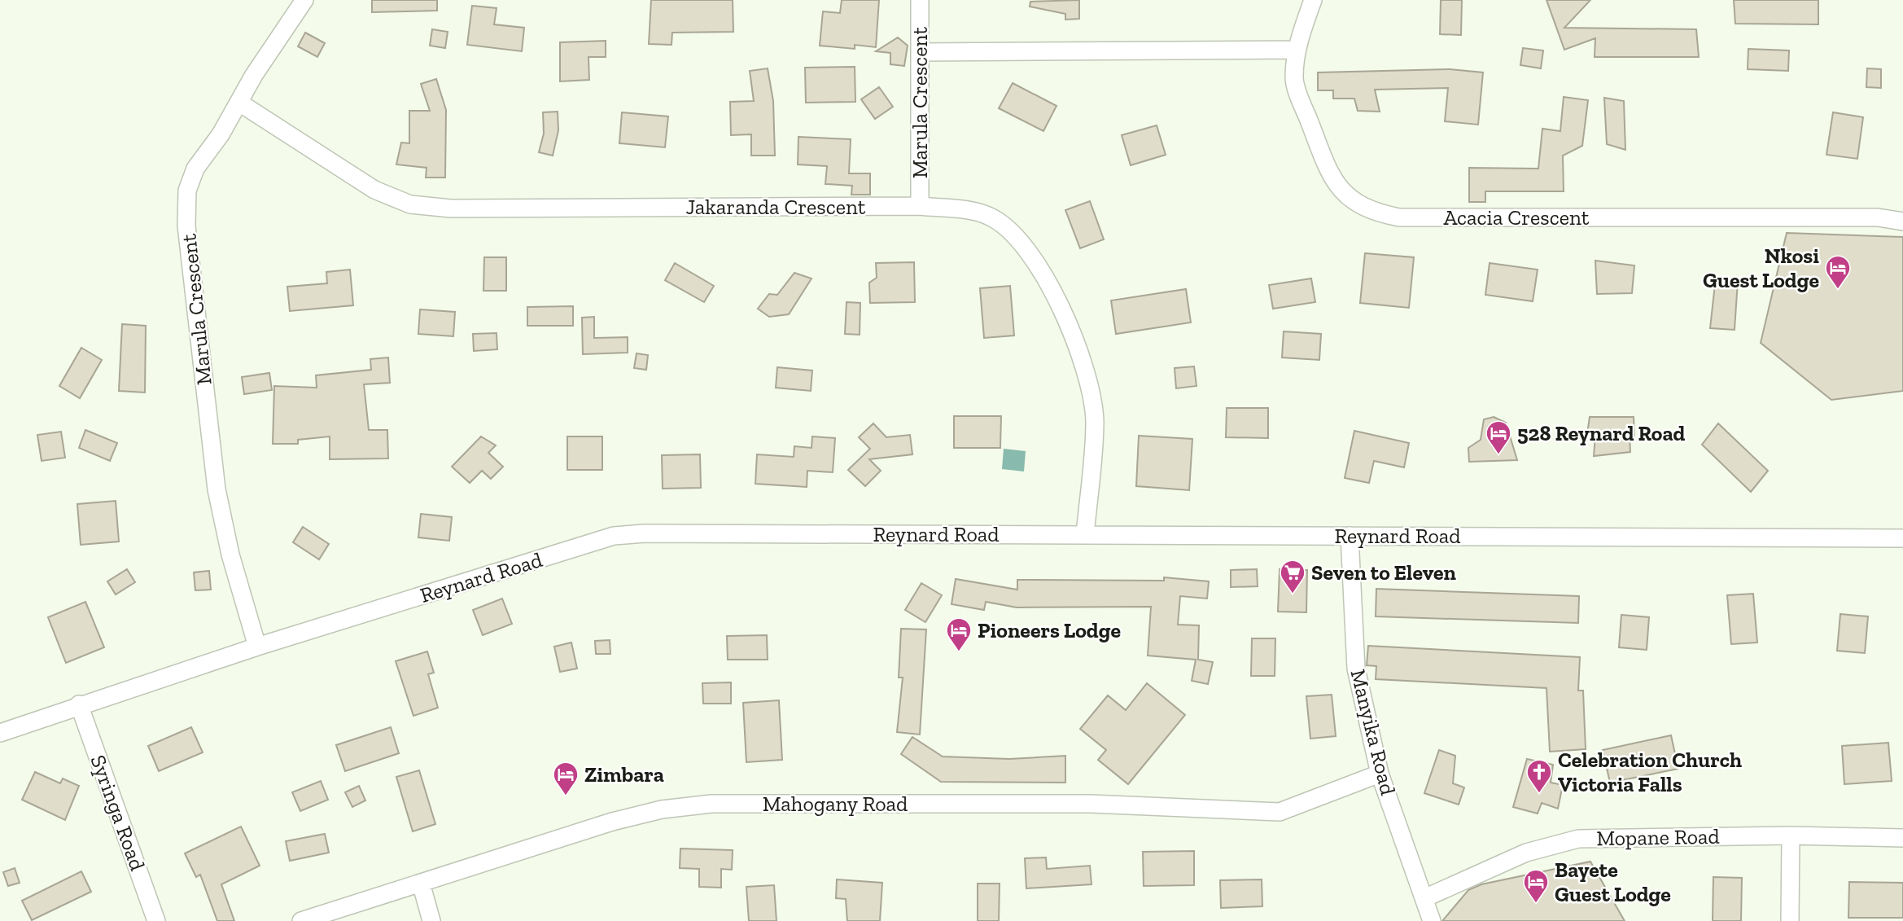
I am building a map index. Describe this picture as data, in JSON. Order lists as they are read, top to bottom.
{
  "streets": {
    "street": [
      "Marula Crescent",
      "Jakaranda Crescent",
      "Acacia Crescent",
      "Reynard Road",
      "Manyika Road",
      "Mahogany Road",
      "Syringa Road",
      "Mopane Road"
    ]
  },
  "crossings": [
    ["Marula Crescent", "Jakaranda Crescent"],
    ["Marula Crescent", "Reynard Road"],
    ["Jakaranda Crescent", "Reynard Road"],
    ["Reynard Road", "Manyika Road"],
    ["Reynard Road", "Syringa Road"],
    ["Manyika Road", "Mahogany Road"],
    ["Manyika Road", "Mopane Road"]
  ],
  "places": {
    "hotel": [
      "Nkosi Guest Lodge",
      "528 Reynard Road",
      "Pioneers Lodge",
      "Zimbara",
      "Bayete Guest Lodge"
    ],
    "supermarket": ["Seven to Eleven"],
    "church": ["Celebration Church Victoria Falls"]
  }
}
